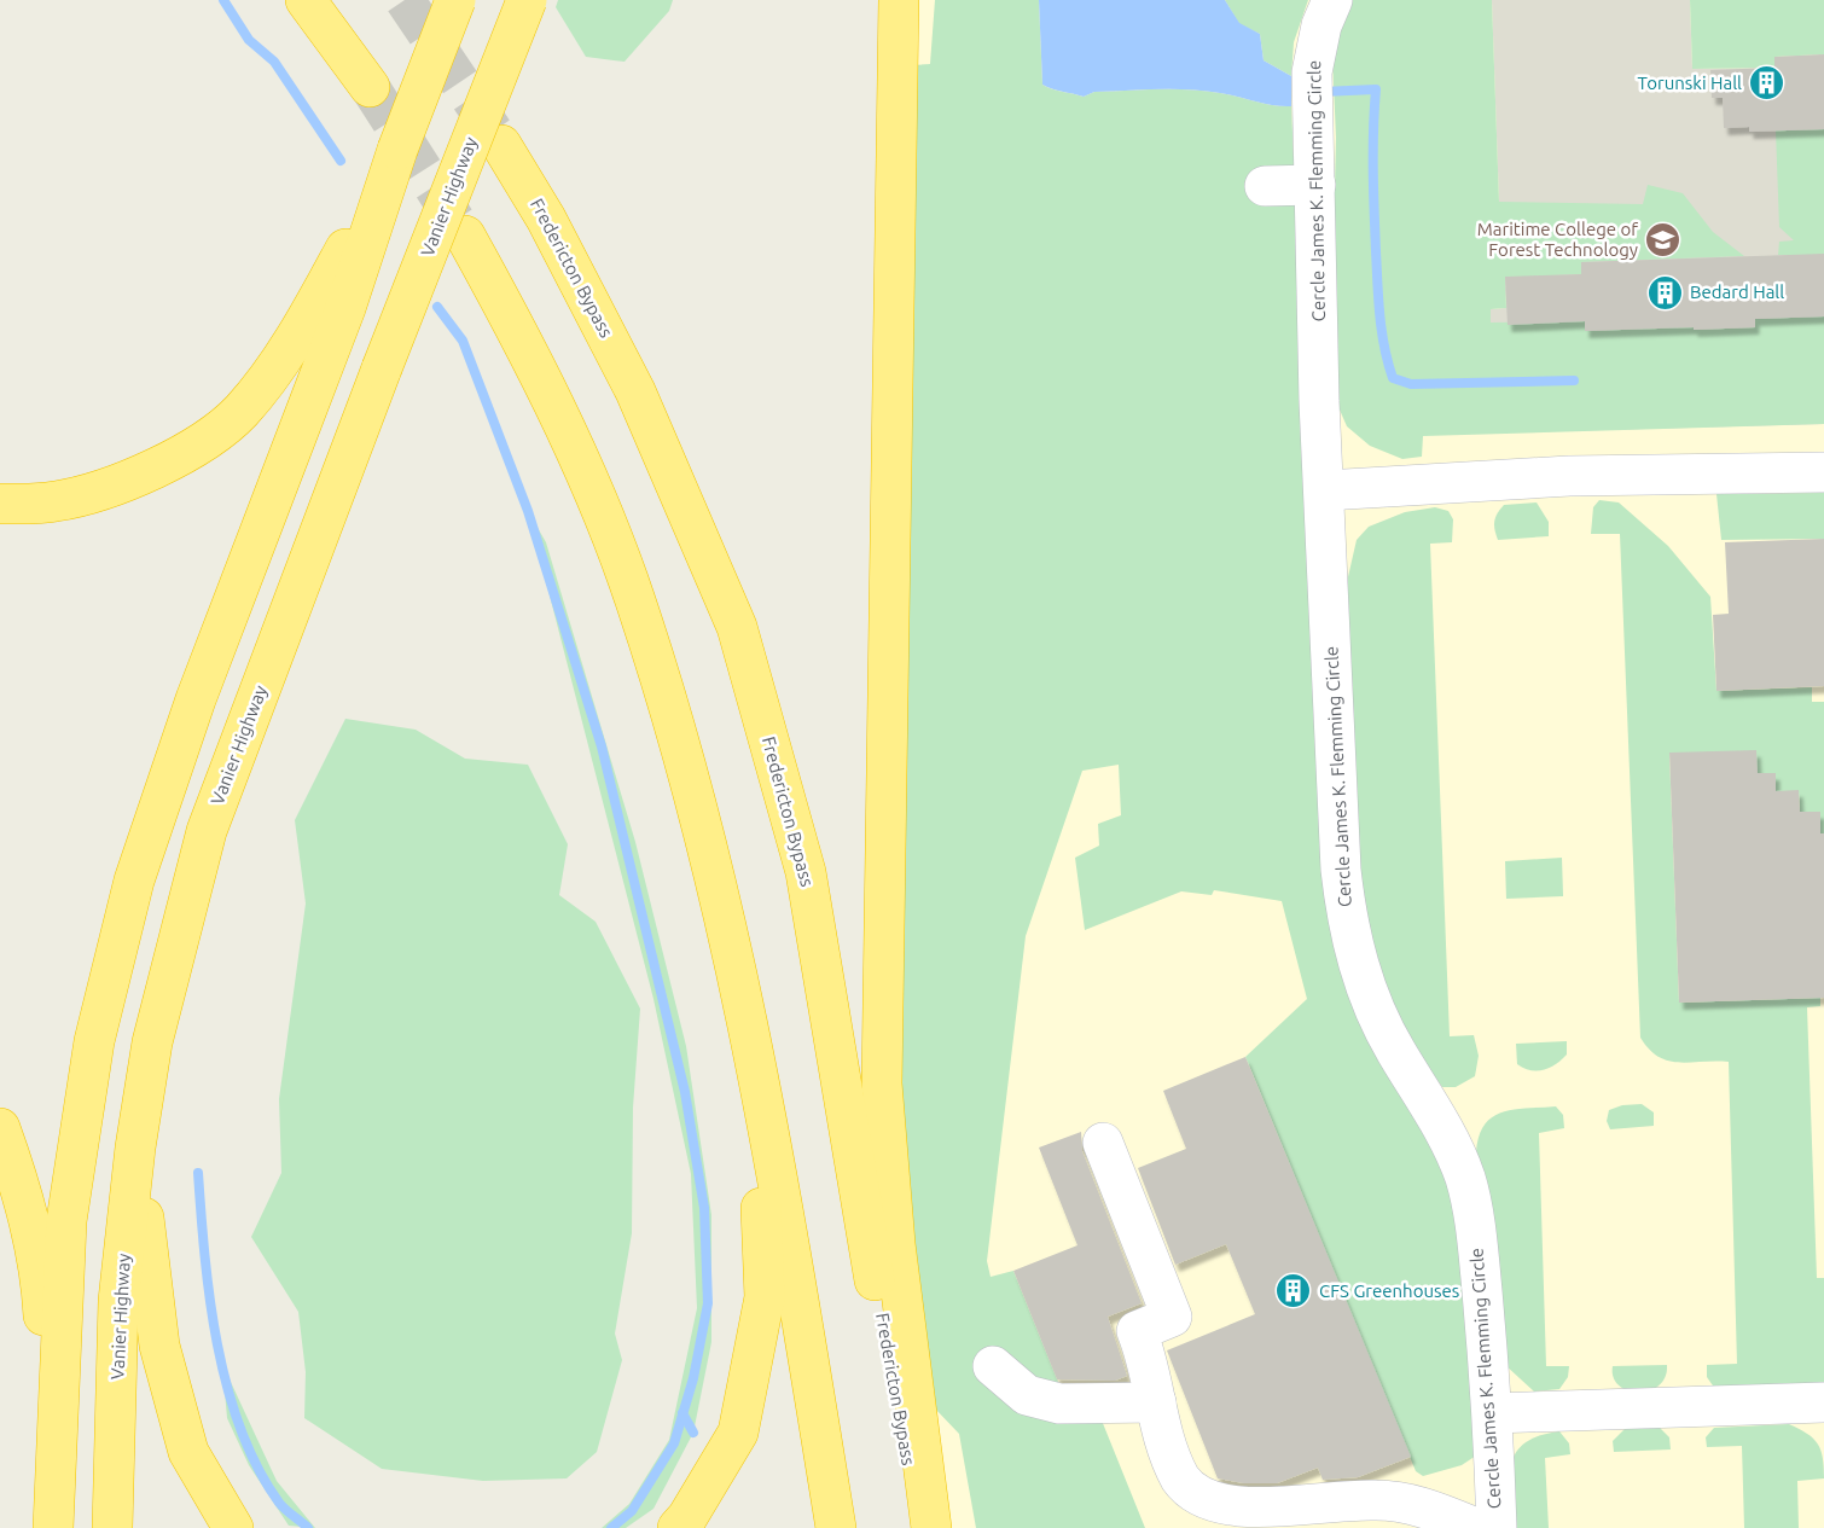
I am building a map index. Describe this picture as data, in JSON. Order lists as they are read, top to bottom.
{
  "streets": {
    "highway": ["Vanier Highway", "Fredericton Bypass"],
    "street": ["Cercle James K. Flemming Circle"]
  },
  "places": {
    "building": ["Torunski Hall", "Bedard Hall", "CFS Greenhouses"],
    "school or university": ["Maritime College of Forest Technology"]
  }
}
